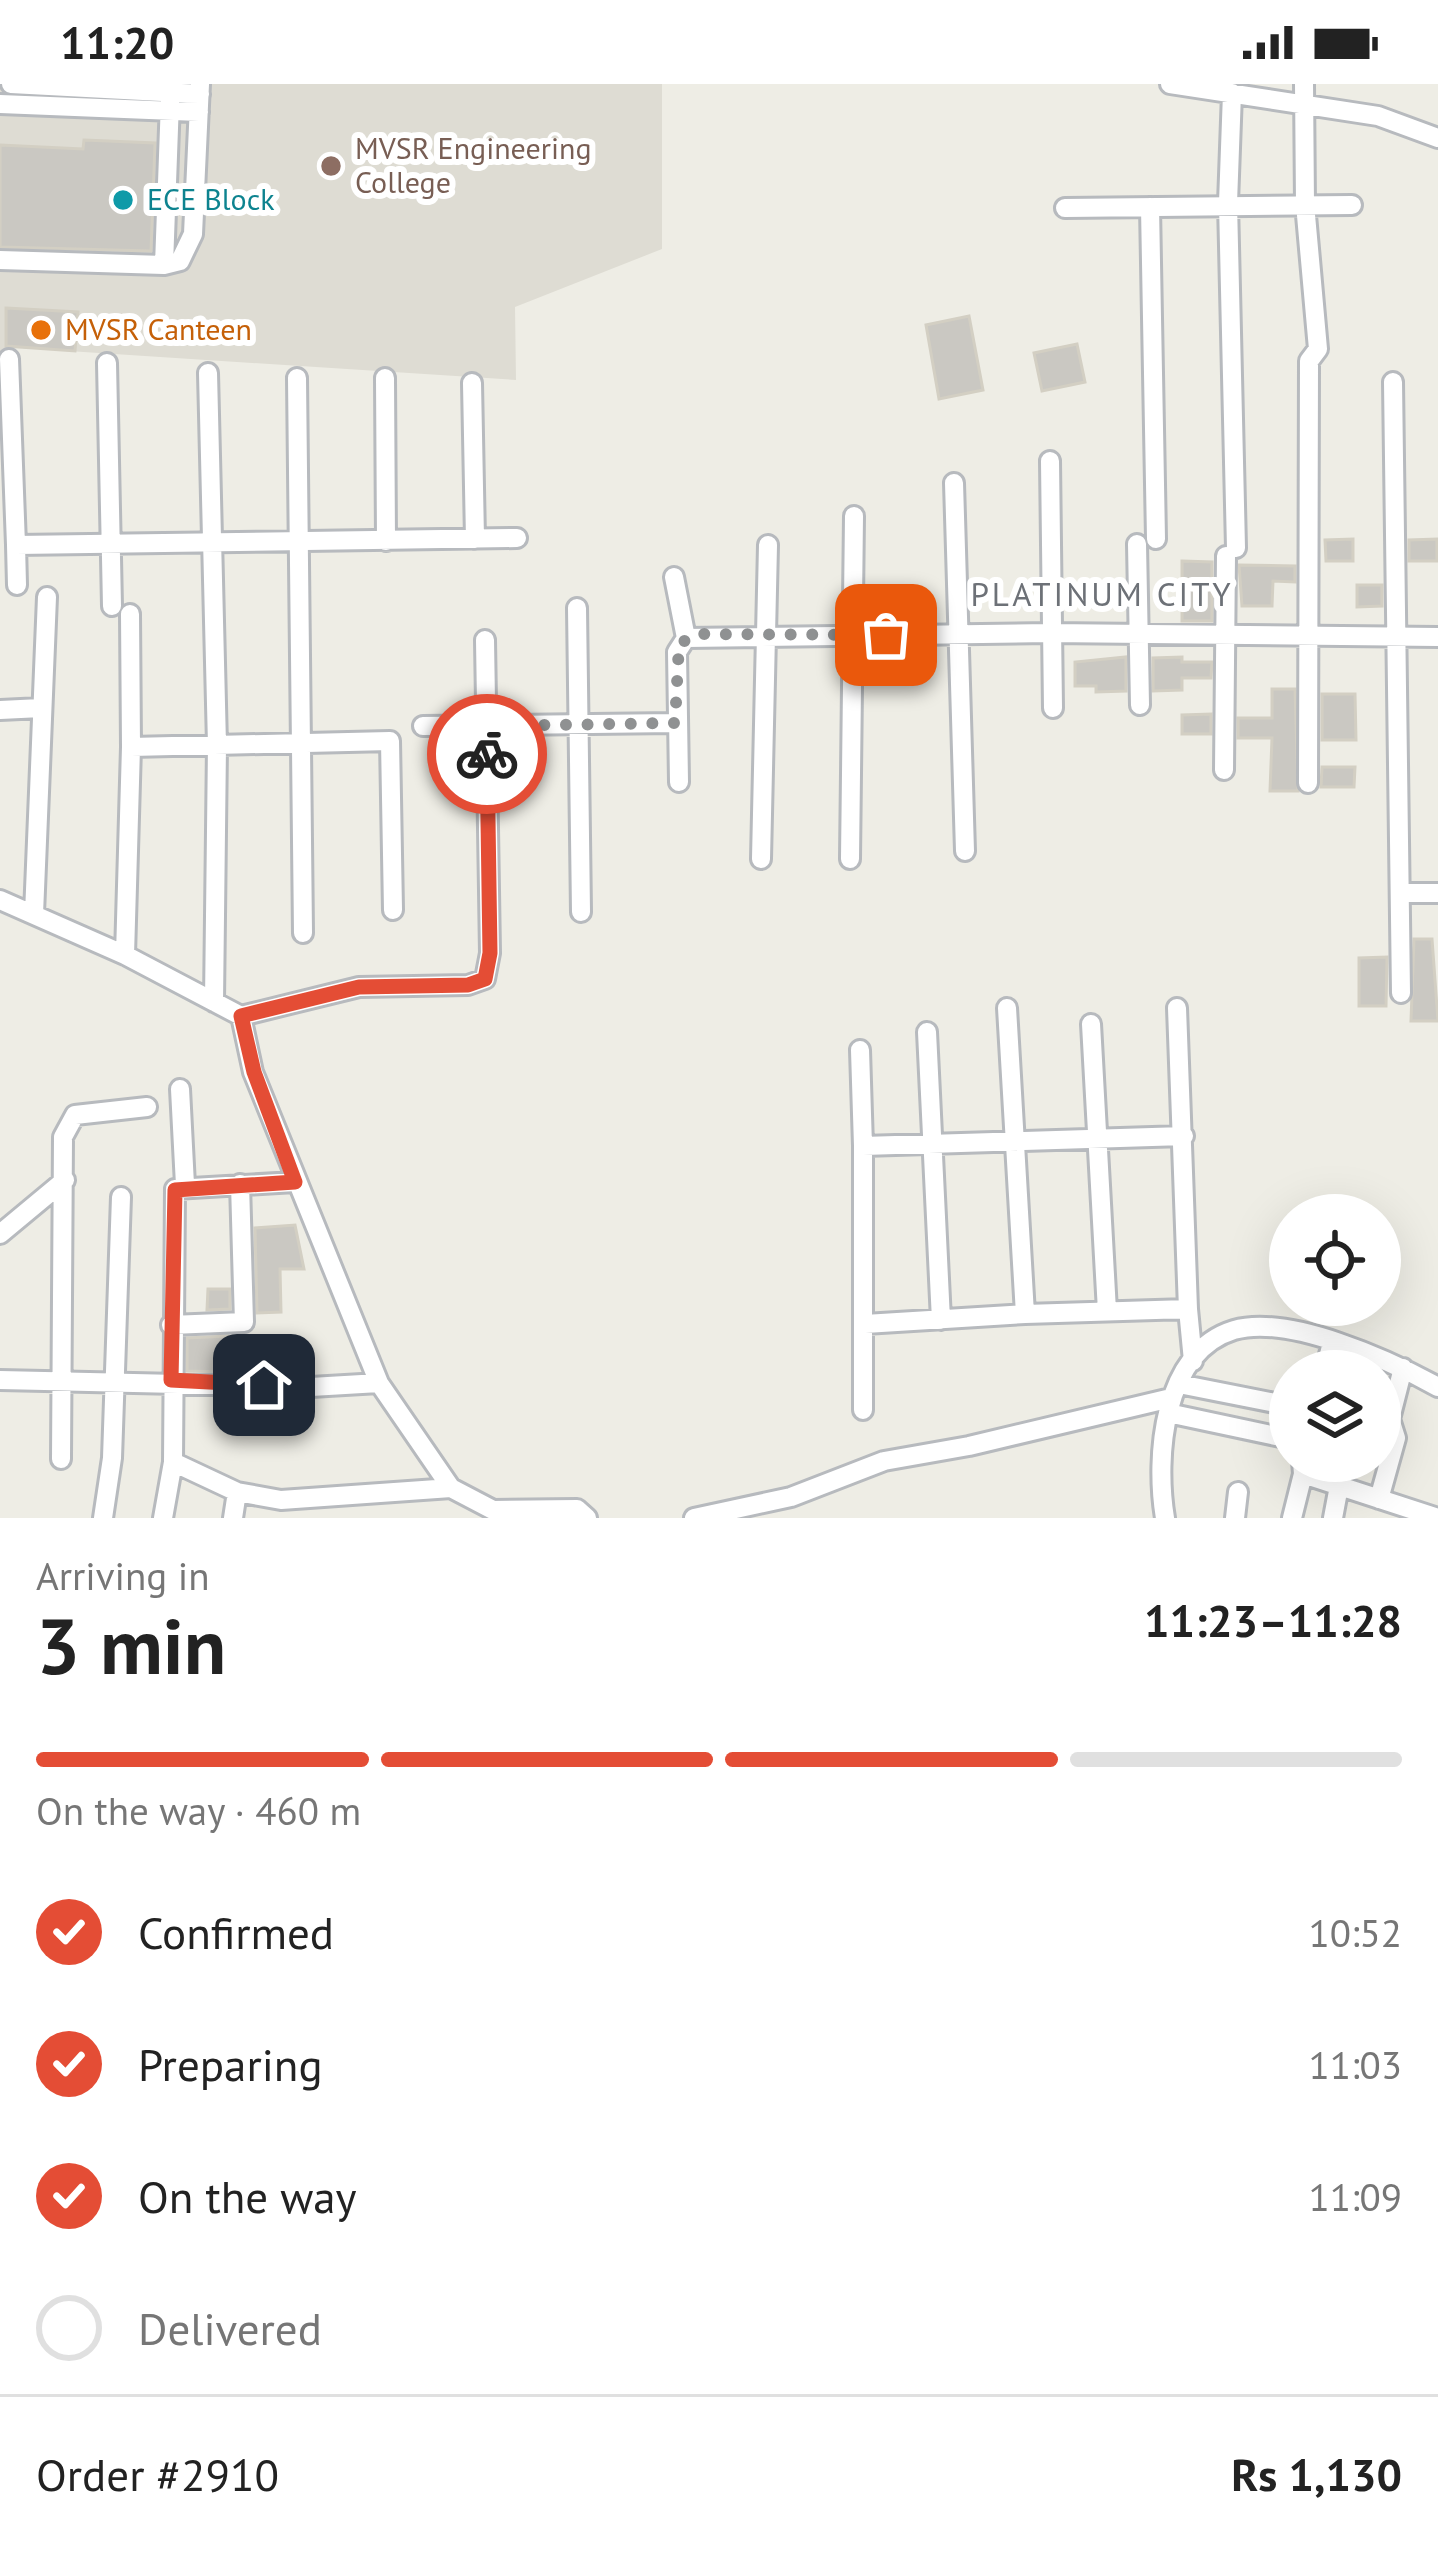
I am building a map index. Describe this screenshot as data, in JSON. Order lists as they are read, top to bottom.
{
  "districts": ["PLATINUM CITY"],
  "places": ["MVSR Engineering College", "ECE Block", "MVSR Canteen"],
  "page": {
    "status": "11:20",
    "heading": ["3 min", "Arriving in", "11:23–11:28"],
    "panel": ["Order #2910", "Rs 1,130"],
    "bar": "On the way · 460 m",
    "list": [
      ["Confirmed", "10:52"],
      ["Preparing", "11:03"],
      ["On the way", "11:09"],
      "Delivered"
    ]
  }
}
